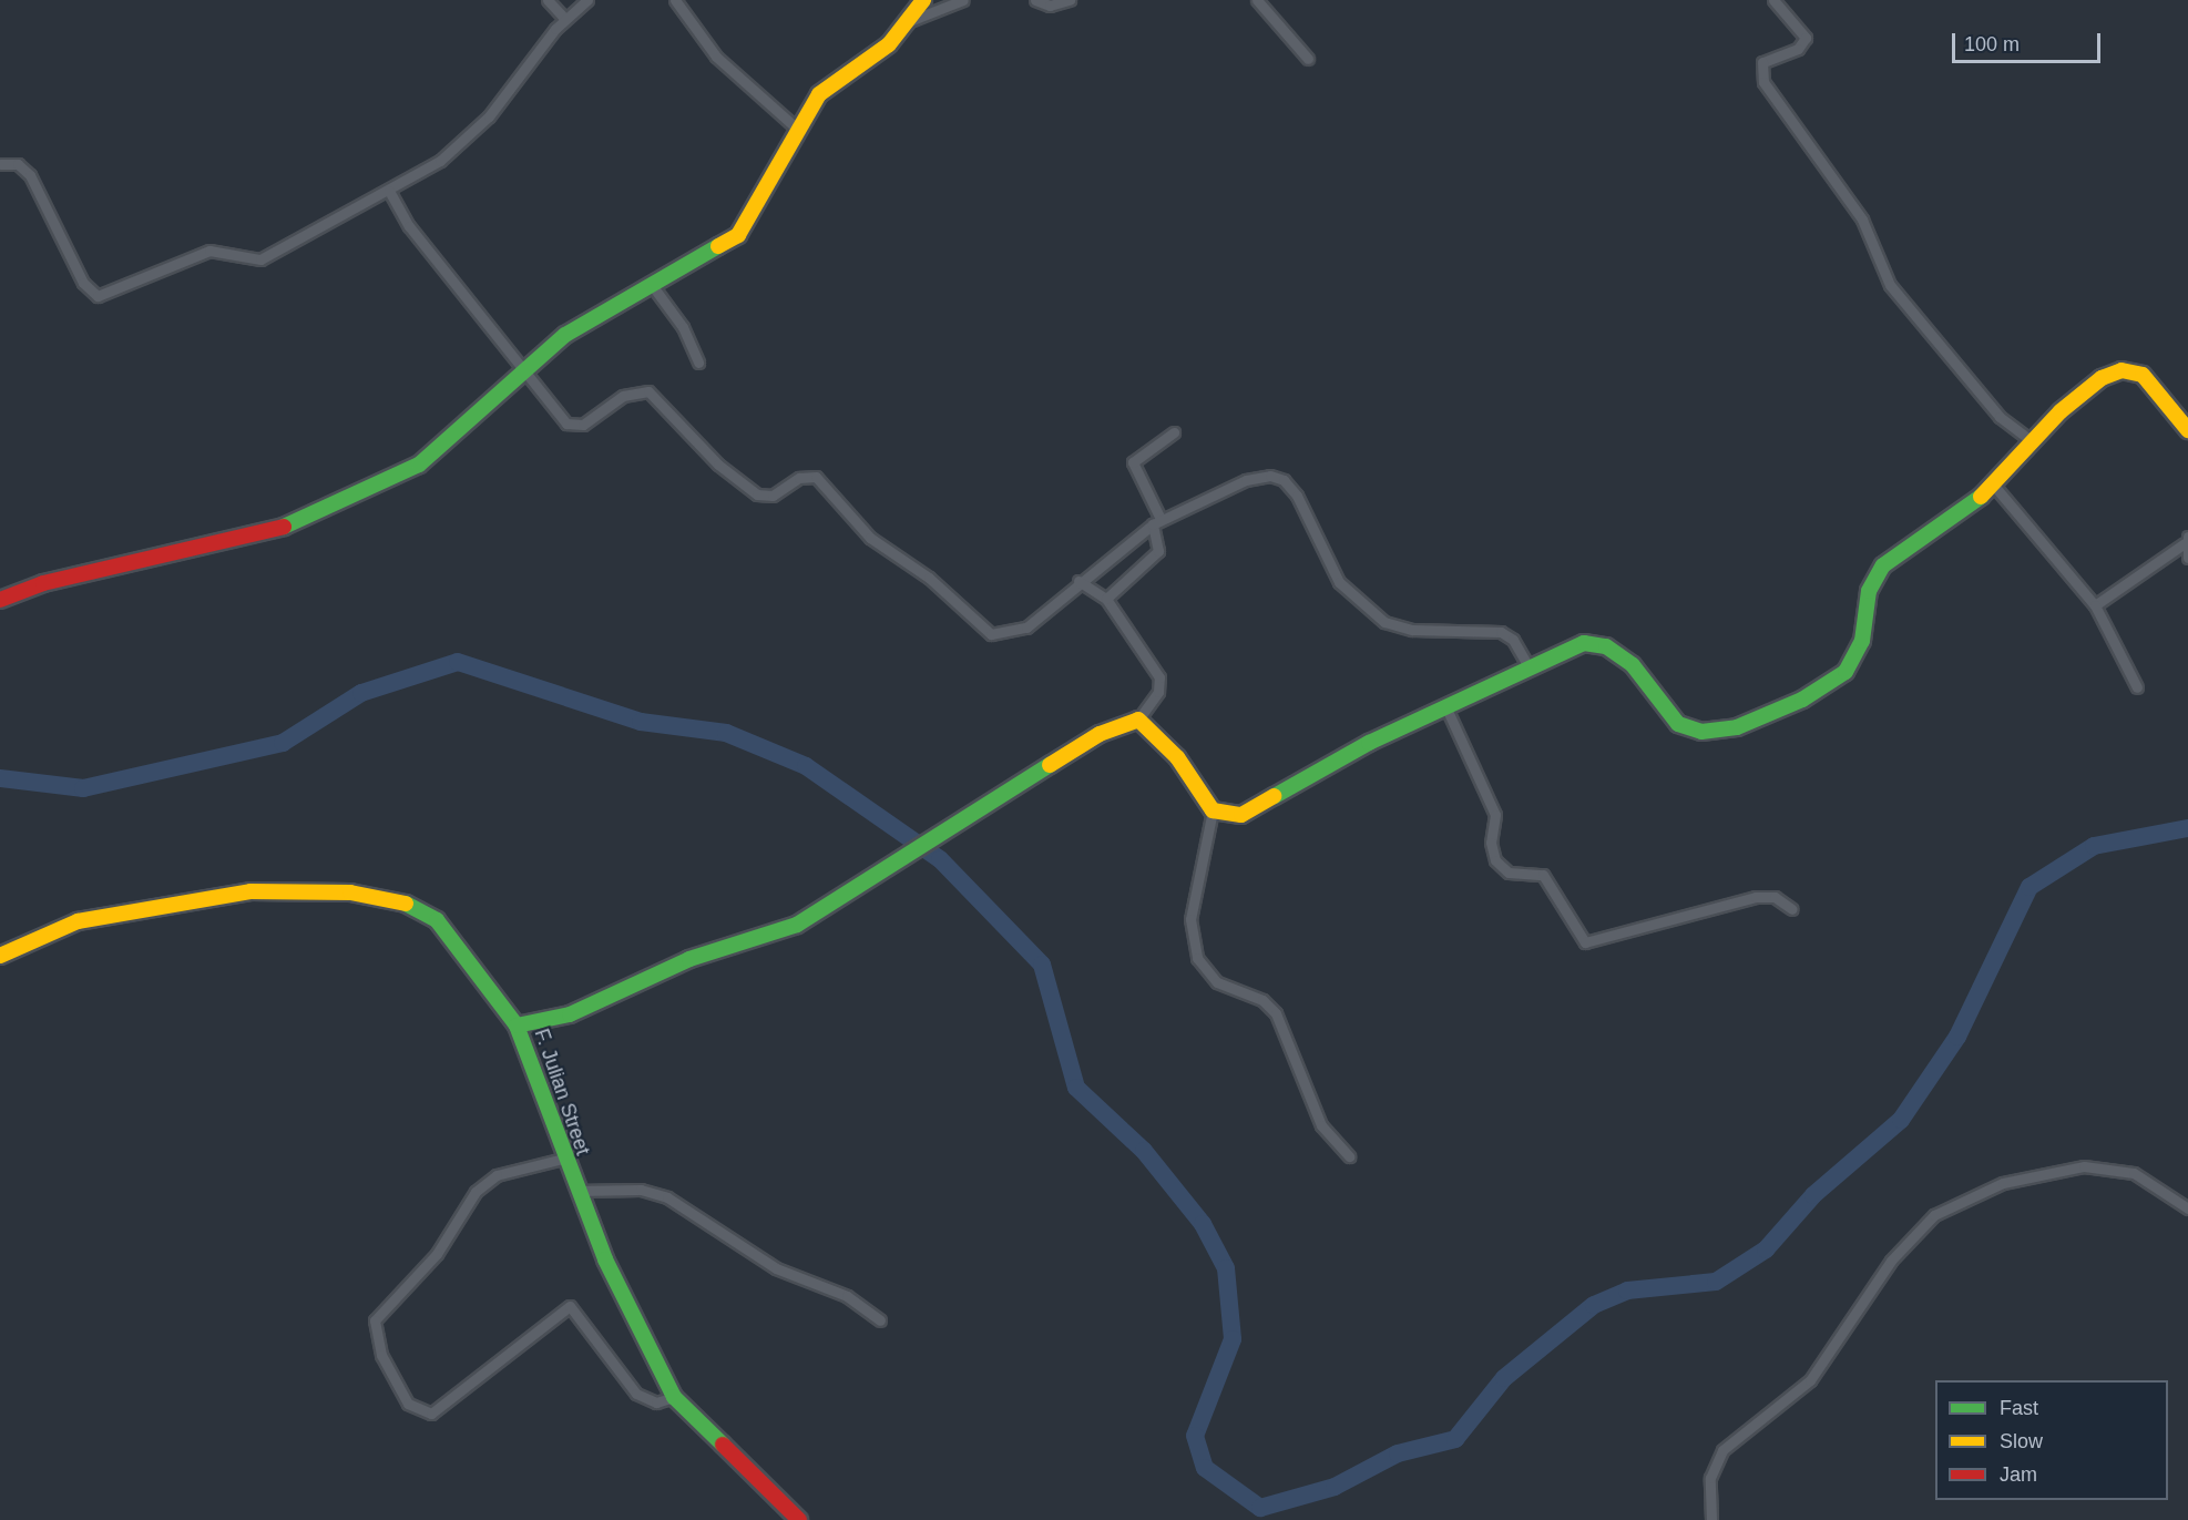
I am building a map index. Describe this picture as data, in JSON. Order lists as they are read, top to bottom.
{
  "streets": {
    "street": ["F. Julian Street"]
  },
  "legend": ["Fast", "Slow", "Jam"],
  "scale_bar": "100 m"
}
